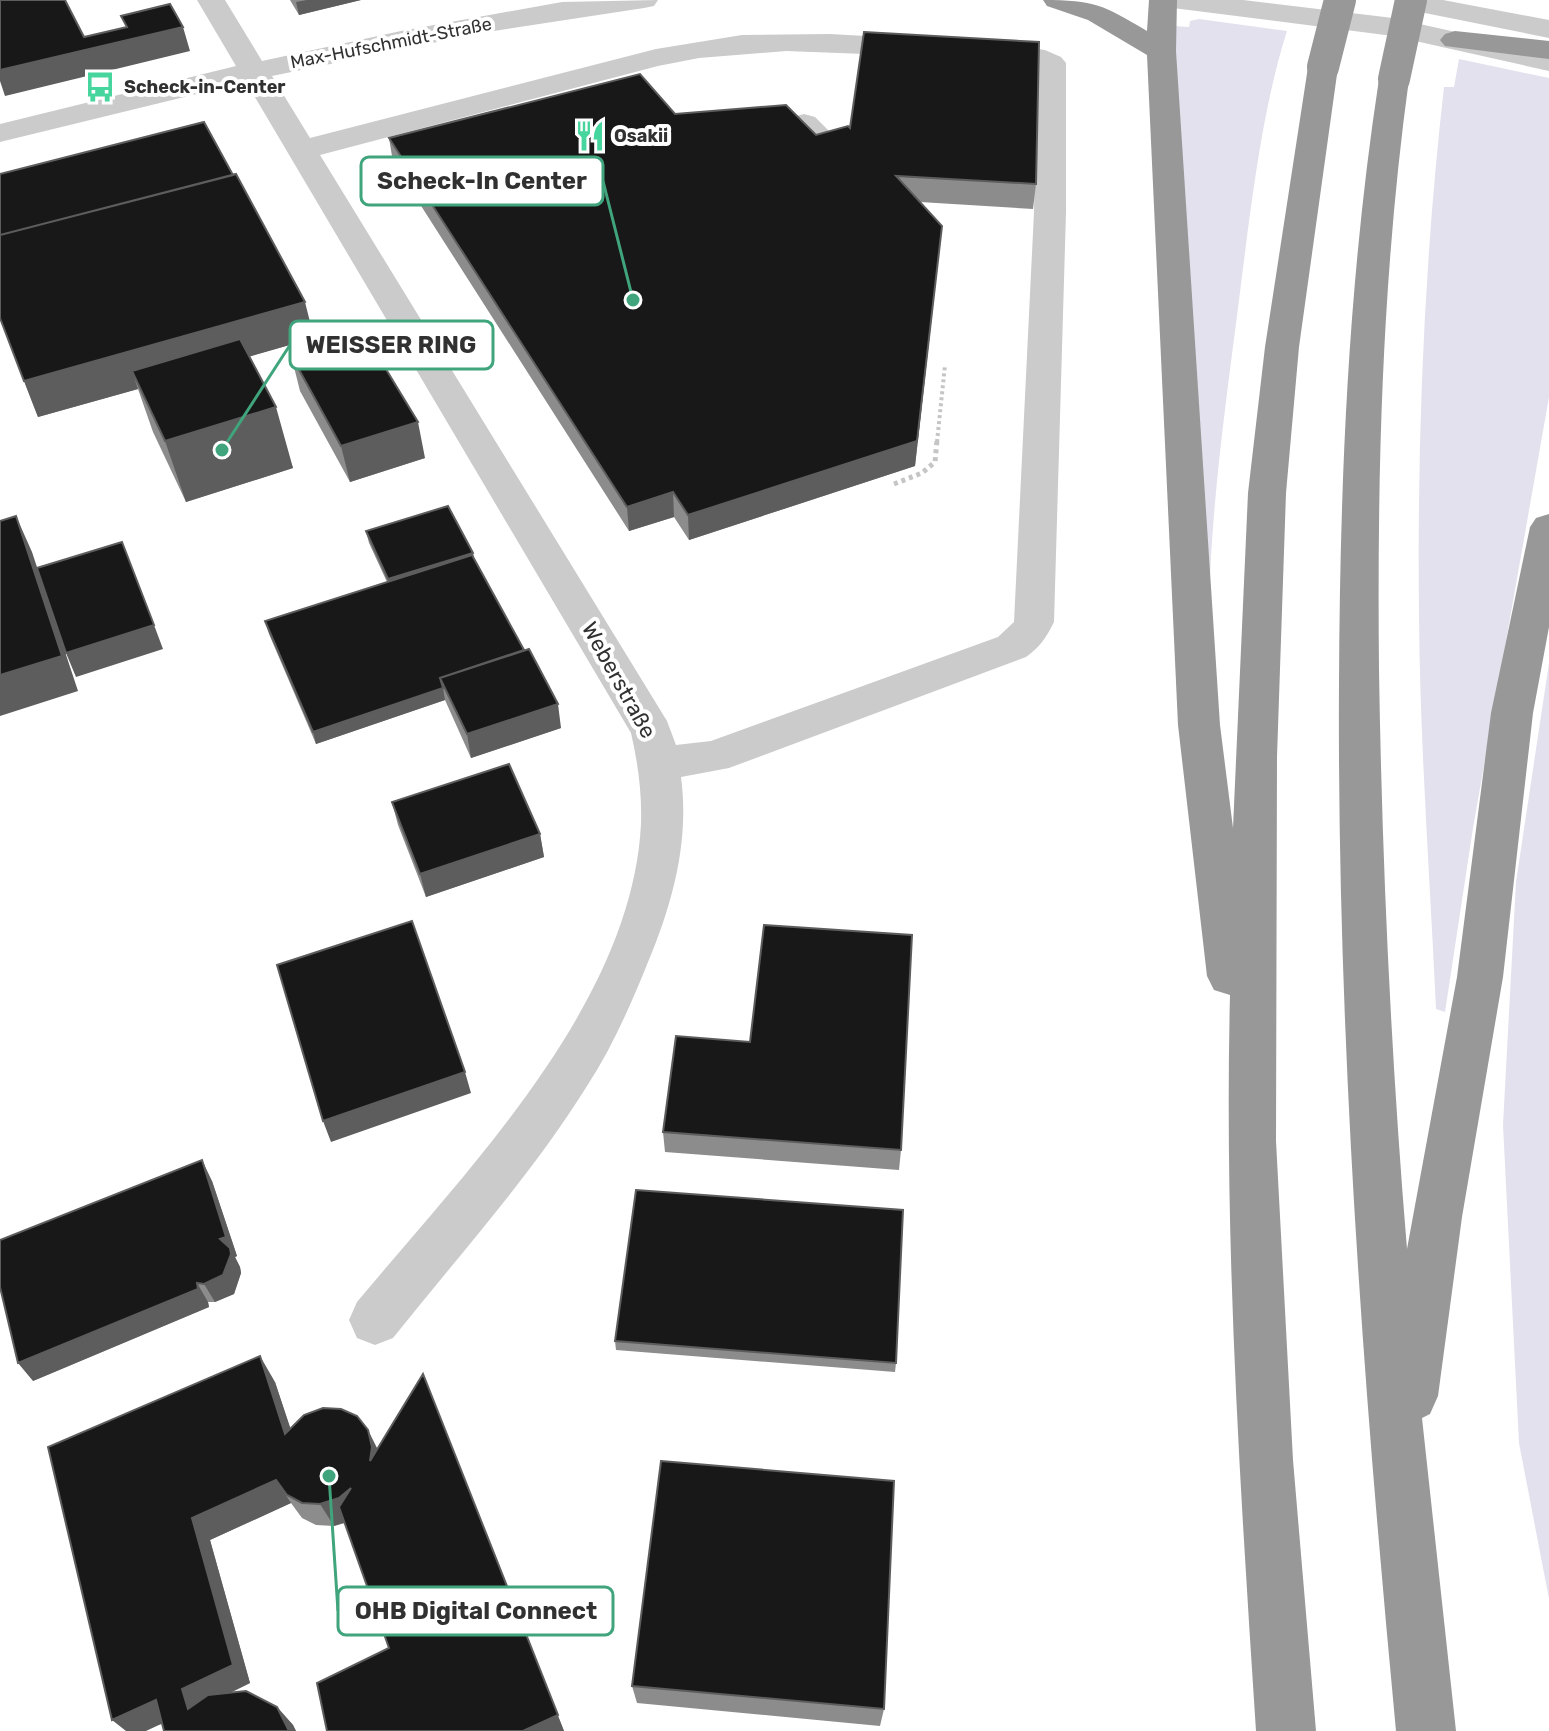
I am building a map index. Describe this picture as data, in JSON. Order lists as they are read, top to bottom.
{
  "streets": {
    "street": ["Max-Hufschmidt-Straße", "Weberstraße"]
  },
  "crossings": [
    ["Max-Hufschmidt-Straße", "Weberstraße"]
  ],
  "places": {
    "bus stop": ["Scheck-in-Center"],
    "restaurant": ["Osakii"],
    "other": ["Scheck-In Center", "WEISSER RING", "OHB Digital Connect"]
  }
}
